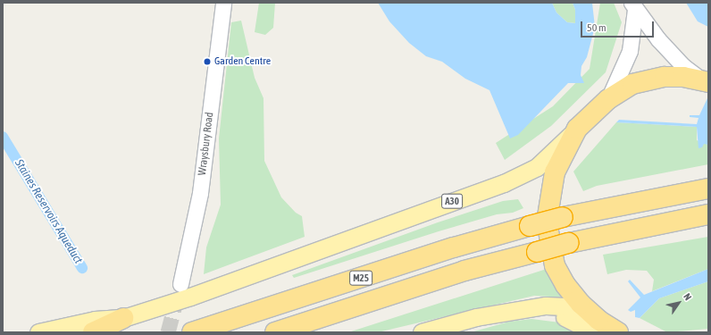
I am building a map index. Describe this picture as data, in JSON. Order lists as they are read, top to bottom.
{
  "streets": {
    "highway": ["M25"],
    "main road": ["Wraysbury Road", "A30"]
  },
  "water": ["Staines Reservoirs Aqueduct"],
  "places": ["Garden Centre"],
  "scale_bar": "50 m",
  "north": "top right"
}
